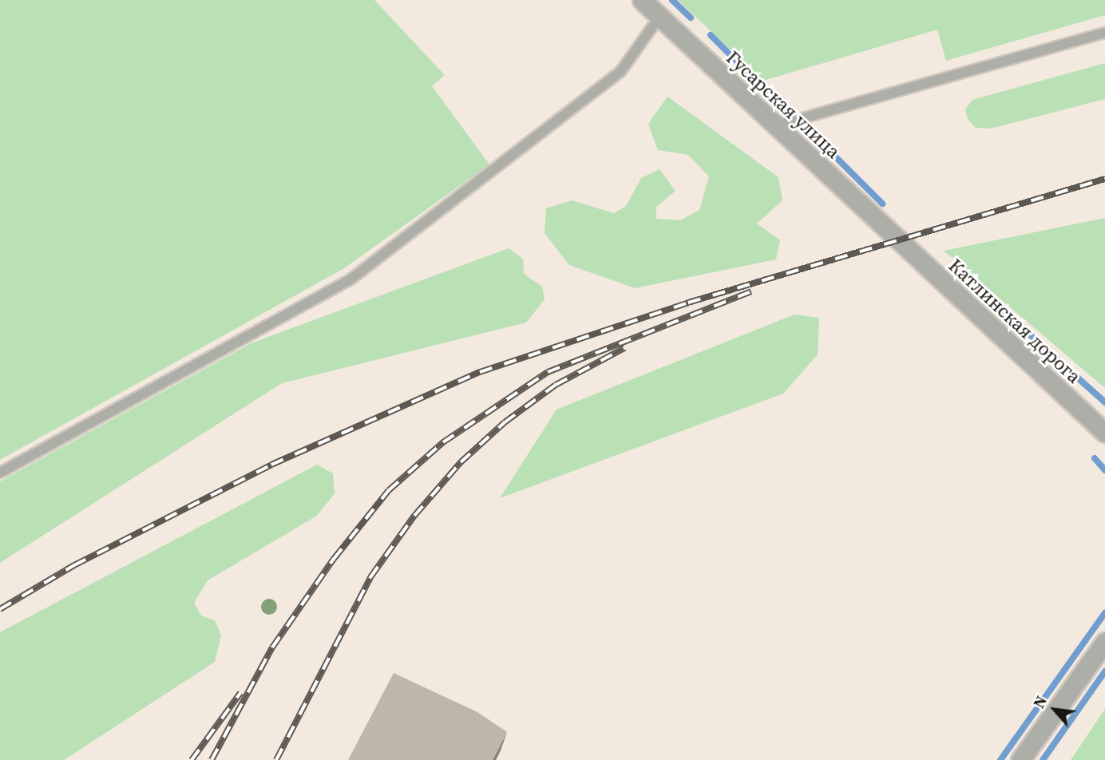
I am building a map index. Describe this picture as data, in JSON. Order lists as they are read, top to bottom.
{
  "streets": {
    "street": ["Гусарская улица", "Катлинская дорога"]
  },
  "crossings": [
    ["Гусарская улица", "Катлинская дорога"]
  ],
  "north": "top left"
}
